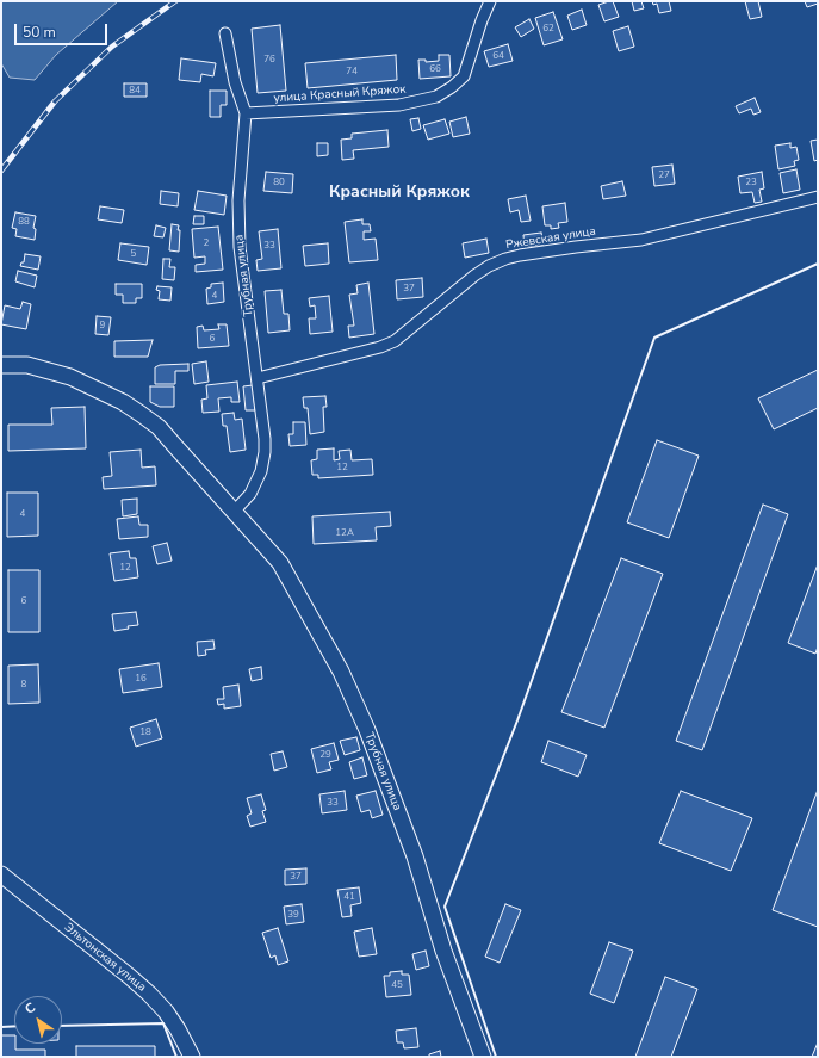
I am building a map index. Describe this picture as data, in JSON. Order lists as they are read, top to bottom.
{
  "streets": {
    "main road": ["Трубная улица", "Эльтонская улица"],
    "street": ["улица Красный Кряжок", "Ржевская улица"]
  },
  "crossings": [
    ["улица Красный Кряжок", "Трубная улица"],
    ["Ржевская улица", "Трубная улица"]
  ],
  "districts": ["Красный Кряжок"],
  "house_numbers": [
    "62",
    "64",
    "76",
    "66",
    "74",
    "84",
    "27",
    "80",
    "23",
    "88",
    "2",
    "33",
    "5",
    "37",
    "4",
    "9",
    "6",
    "12",
    "4",
    "12А",
    "12",
    "6",
    "16",
    "8",
    "18",
    "29",
    "33",
    "37",
    "41",
    "39",
    "45"
  ],
  "scale_bar": "50 m",
  "north": "top left"
}
